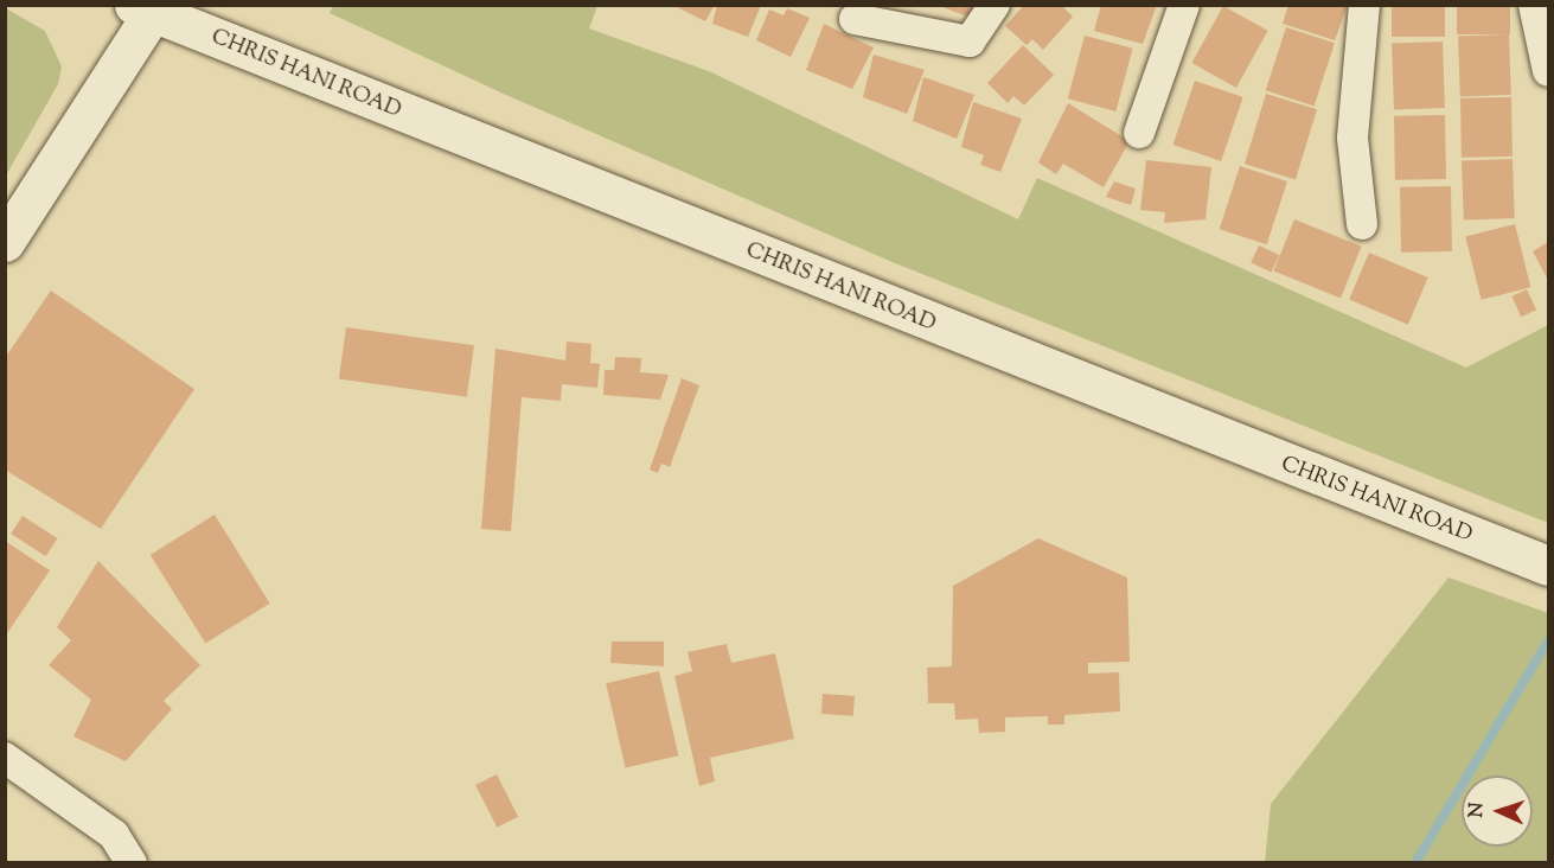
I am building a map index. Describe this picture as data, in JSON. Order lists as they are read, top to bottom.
{
  "streets": {
    "main road": ["CHRIS HANI ROAD"]
  },
  "north": "left"
}
